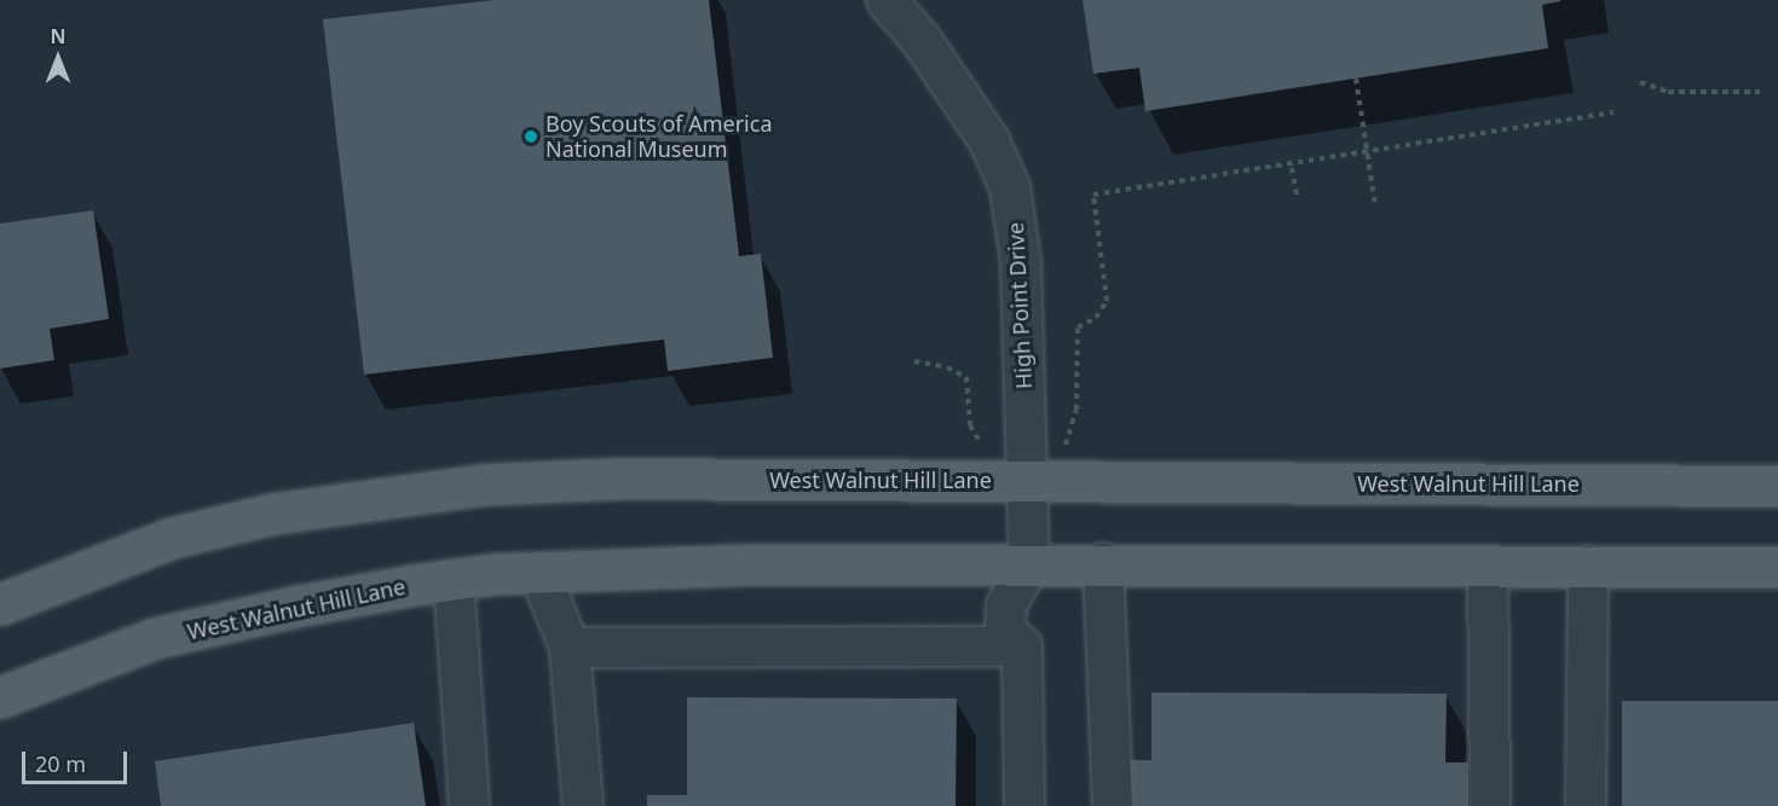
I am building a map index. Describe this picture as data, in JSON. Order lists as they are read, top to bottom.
{
  "streets": {
    "main road": ["West Walnut Hill Lane"],
    "street": ["High Point Drive"]
  },
  "crossings": [
    ["High Point Drive", "West Walnut Hill Lane"]
  ],
  "places": ["Boy Scouts of America National Museum"],
  "scale_bar": "20 m",
  "north": "top"
}
